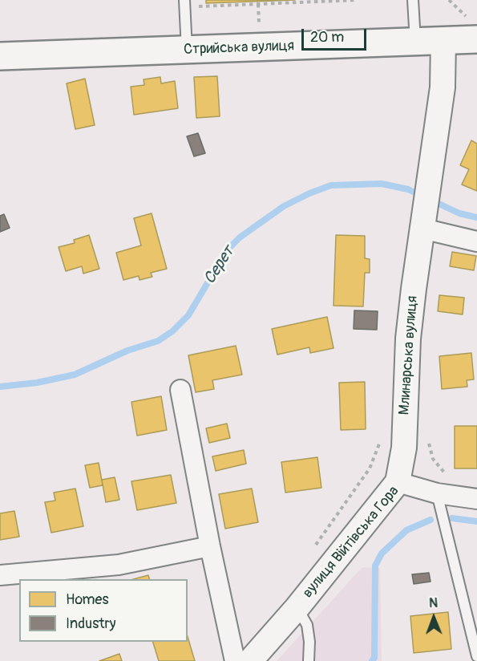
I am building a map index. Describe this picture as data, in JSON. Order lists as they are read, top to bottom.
{
  "streets": {
    "main road": ["Стрийська вулиця"],
    "street": ["Млинарська вулиця", "вулиця Війтівська Гора"]
  },
  "crossings": [
    ["Стрийська вулиця", "Млинарська вулиця"],
    ["Млинарська вулиця", "вулиця Війтівська Гора"]
  ],
  "water": ["Серет"],
  "legend": ["Homes", "Industry"],
  "scale_bar": "20 m",
  "north": "top"
}
